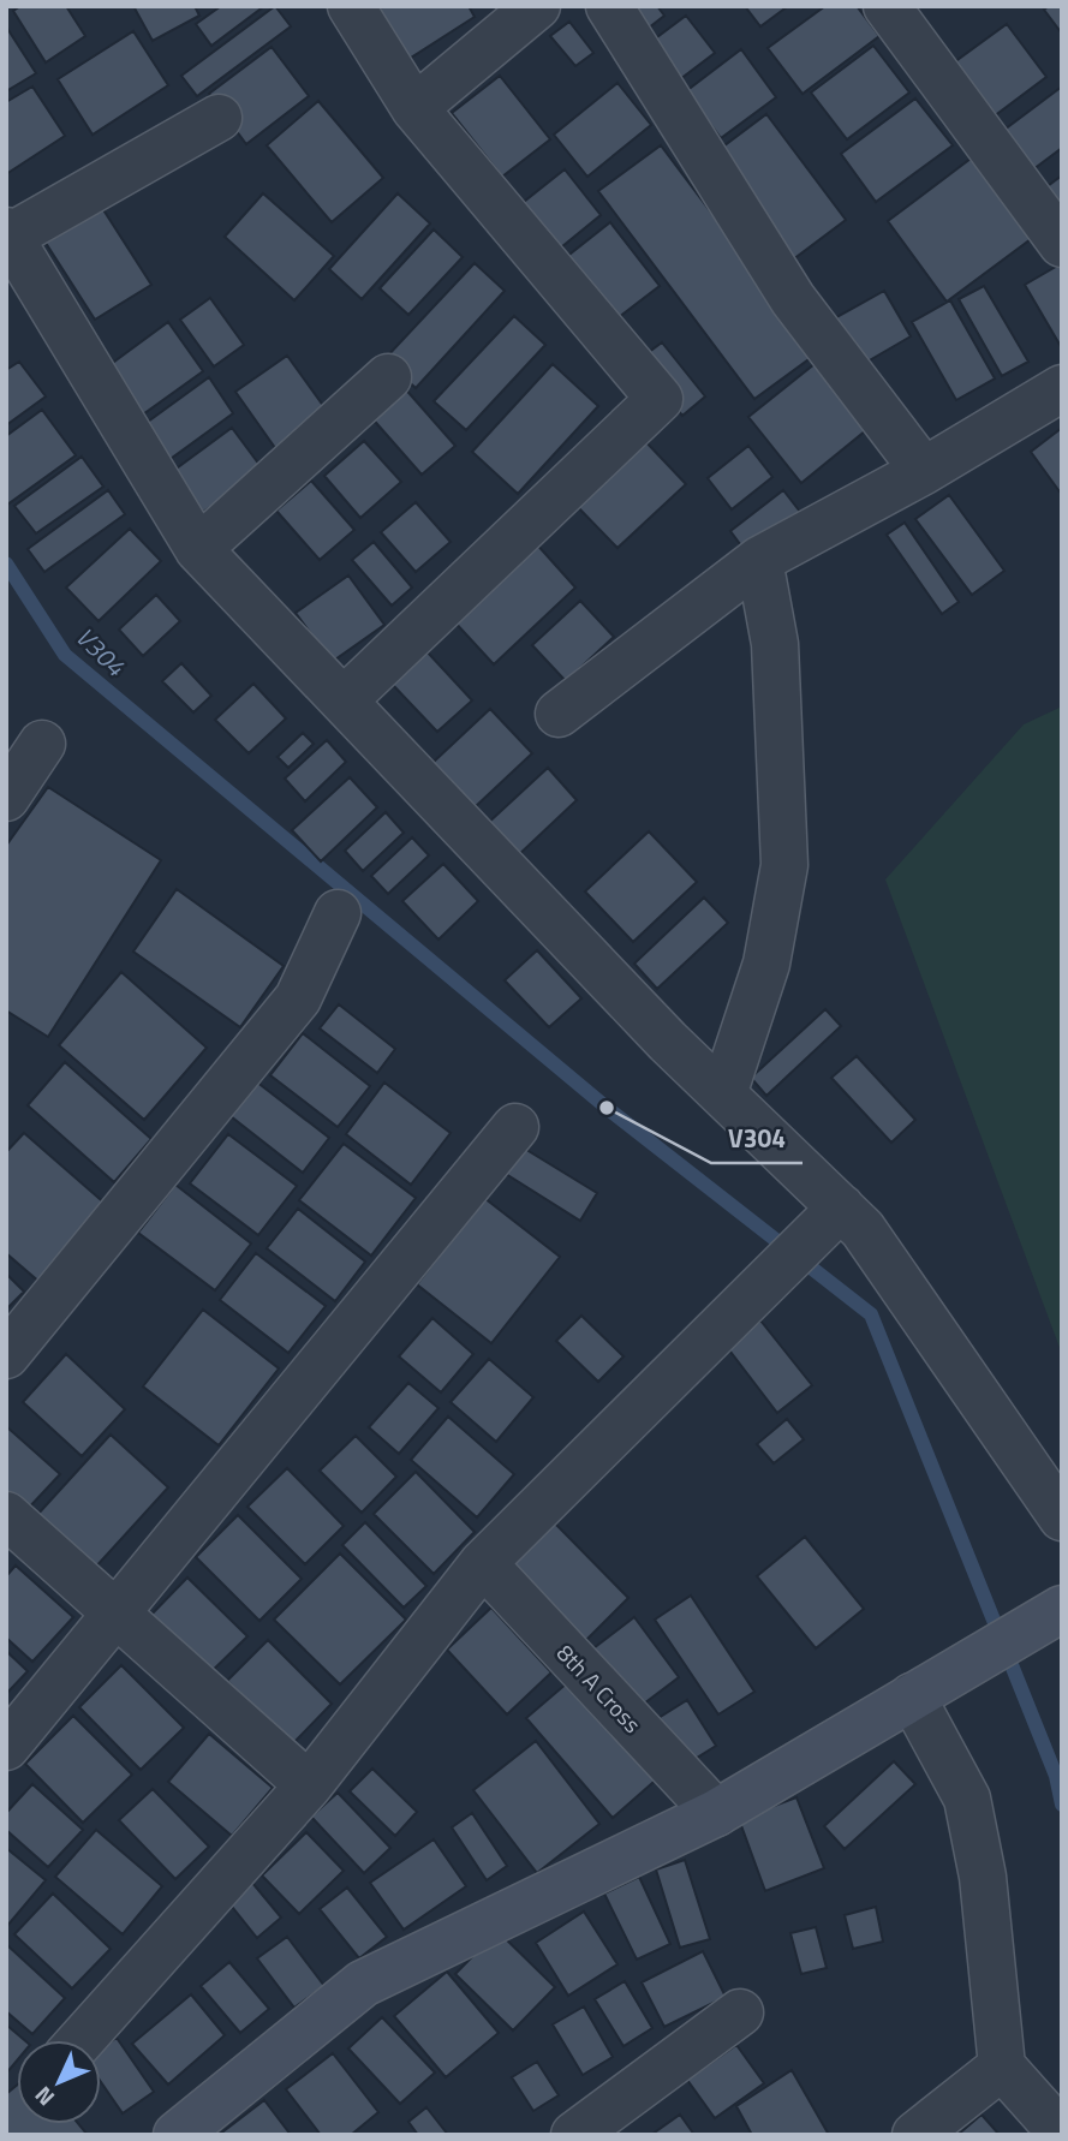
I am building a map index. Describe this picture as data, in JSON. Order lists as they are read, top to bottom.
{
  "streets": {
    "street": ["8th A Cross"]
  },
  "water": ["V304"],
  "places": ["V304"],
  "north": "bottom left"
}
